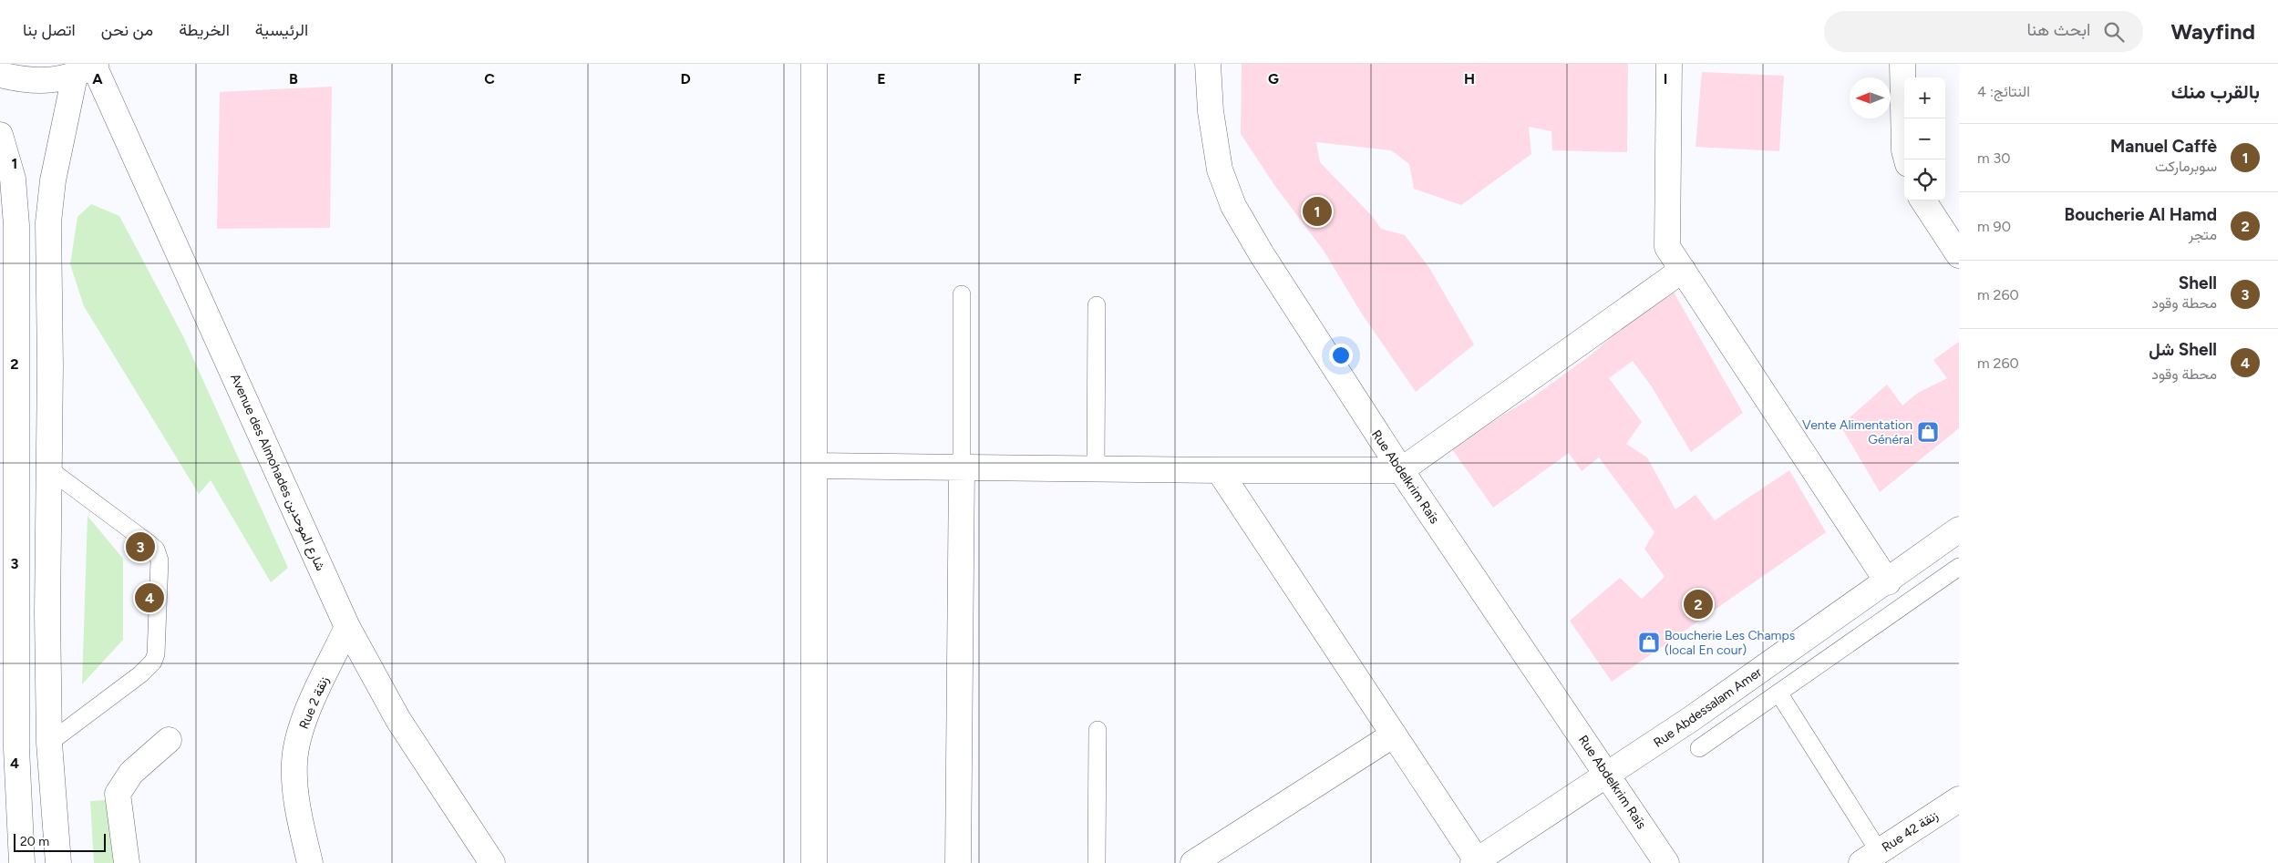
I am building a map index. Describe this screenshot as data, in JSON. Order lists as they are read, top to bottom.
{
  "streets": {
    "street": [
      "Avenue des Almohades شارع الموحدين",
      "Rue Abdelkrim Raïs",
      "Rue 2 زنقة",
      "Rue Abdessalam Amer",
      "Rue 42 زنقة"
    ]
  },
  "crossings": [
    ["Avenue des Almohades شارع الموحدين", "Rue 2 زنقة"],
    ["Rue Abdelkrim Raïs", "Rue Abdessalam Amer"]
  ],
  "places": {
    "shop": ["Vente Alimentation Général", "Boucherie Les Champs (local En cour)"]
  },
  "scale_bar": "20 m",
  "north": "left",
  "page": {
    "header": "Wayfind",
    "search": "ابحث هنا",
    "nav": [
      "الرئيسية",
      "الخريطة",
      "من نحن",
      "اتصل بنا"
    ],
    "heading": ["بالقرب منك", "النتائج: 4"],
    "map_buttons": ["+", "−"],
    "list": [
      {
        "mark": "1",
        "name": "Manuel Caffè",
        "note": "سوبرماركت",
        "value": "30 m"
      },
      {
        "mark": "2",
        "name": "Boucherie Al Hamd",
        "note": "متجر",
        "value": "90 m"
      },
      {
        "mark": "3",
        "name": "Shell",
        "note": "محطة وقود",
        "value": "260 m"
      },
      {
        "mark": "4",
        "name": "Shell شل",
        "note": "محطة وقود",
        "value": "260 m"
      }
    ],
    "pins": [
      "1",
      "3",
      "4",
      "2"
    ],
    "scale": "20 m"
  },
  "grid": {
    "columns": [
      "A",
      "B",
      "C",
      "D",
      "E",
      "F",
      "G",
      "H",
      "I"
    ],
    "rows": [
      "1",
      "2",
      "3",
      "4"
    ]
  }
}
